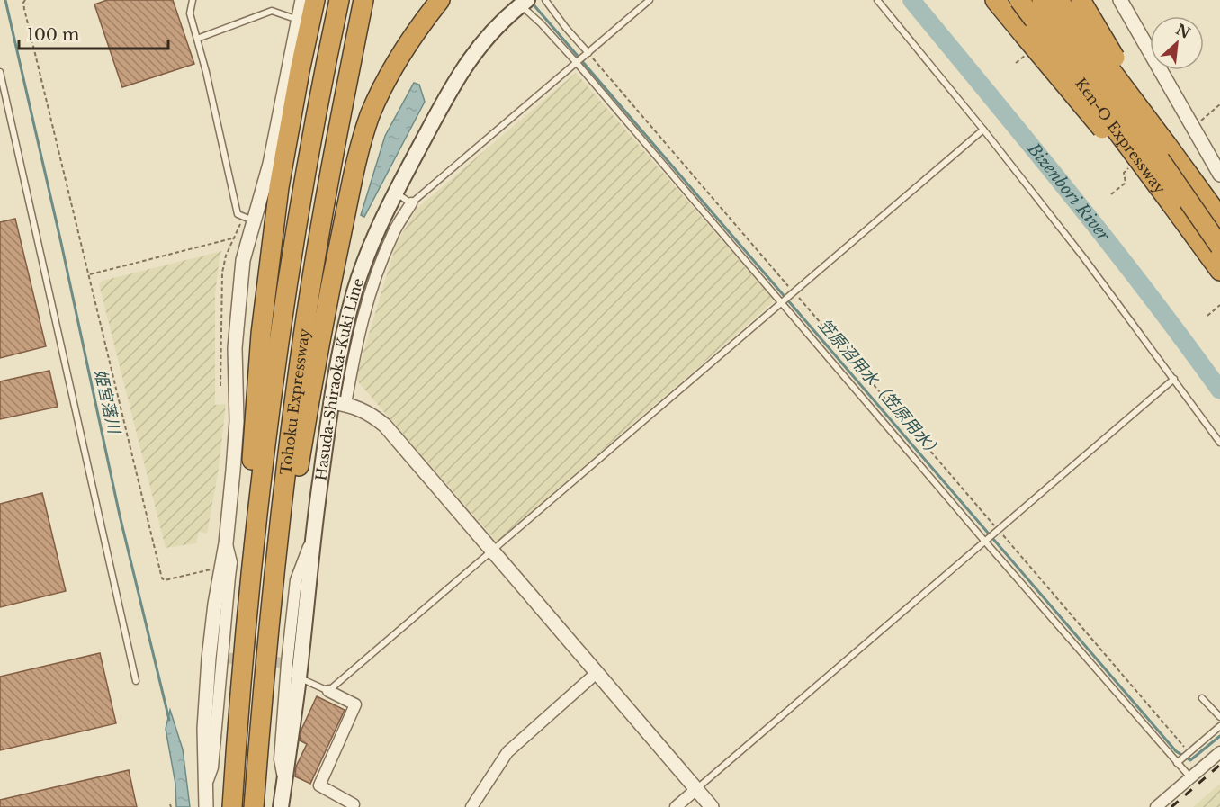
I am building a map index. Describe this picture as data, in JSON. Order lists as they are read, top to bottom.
{
  "streets": {
    "highway": ["Ken-O Expressway", "Tohoku Expressway"],
    "main road": ["Hasuda-Shiraoka-Kuki Line"]
  },
  "water": ["Bizenbori River", "笠原沼用水（笠原用水）", "姫宮落川"],
  "scale_bar": "100 m",
  "north": "top right"
}
